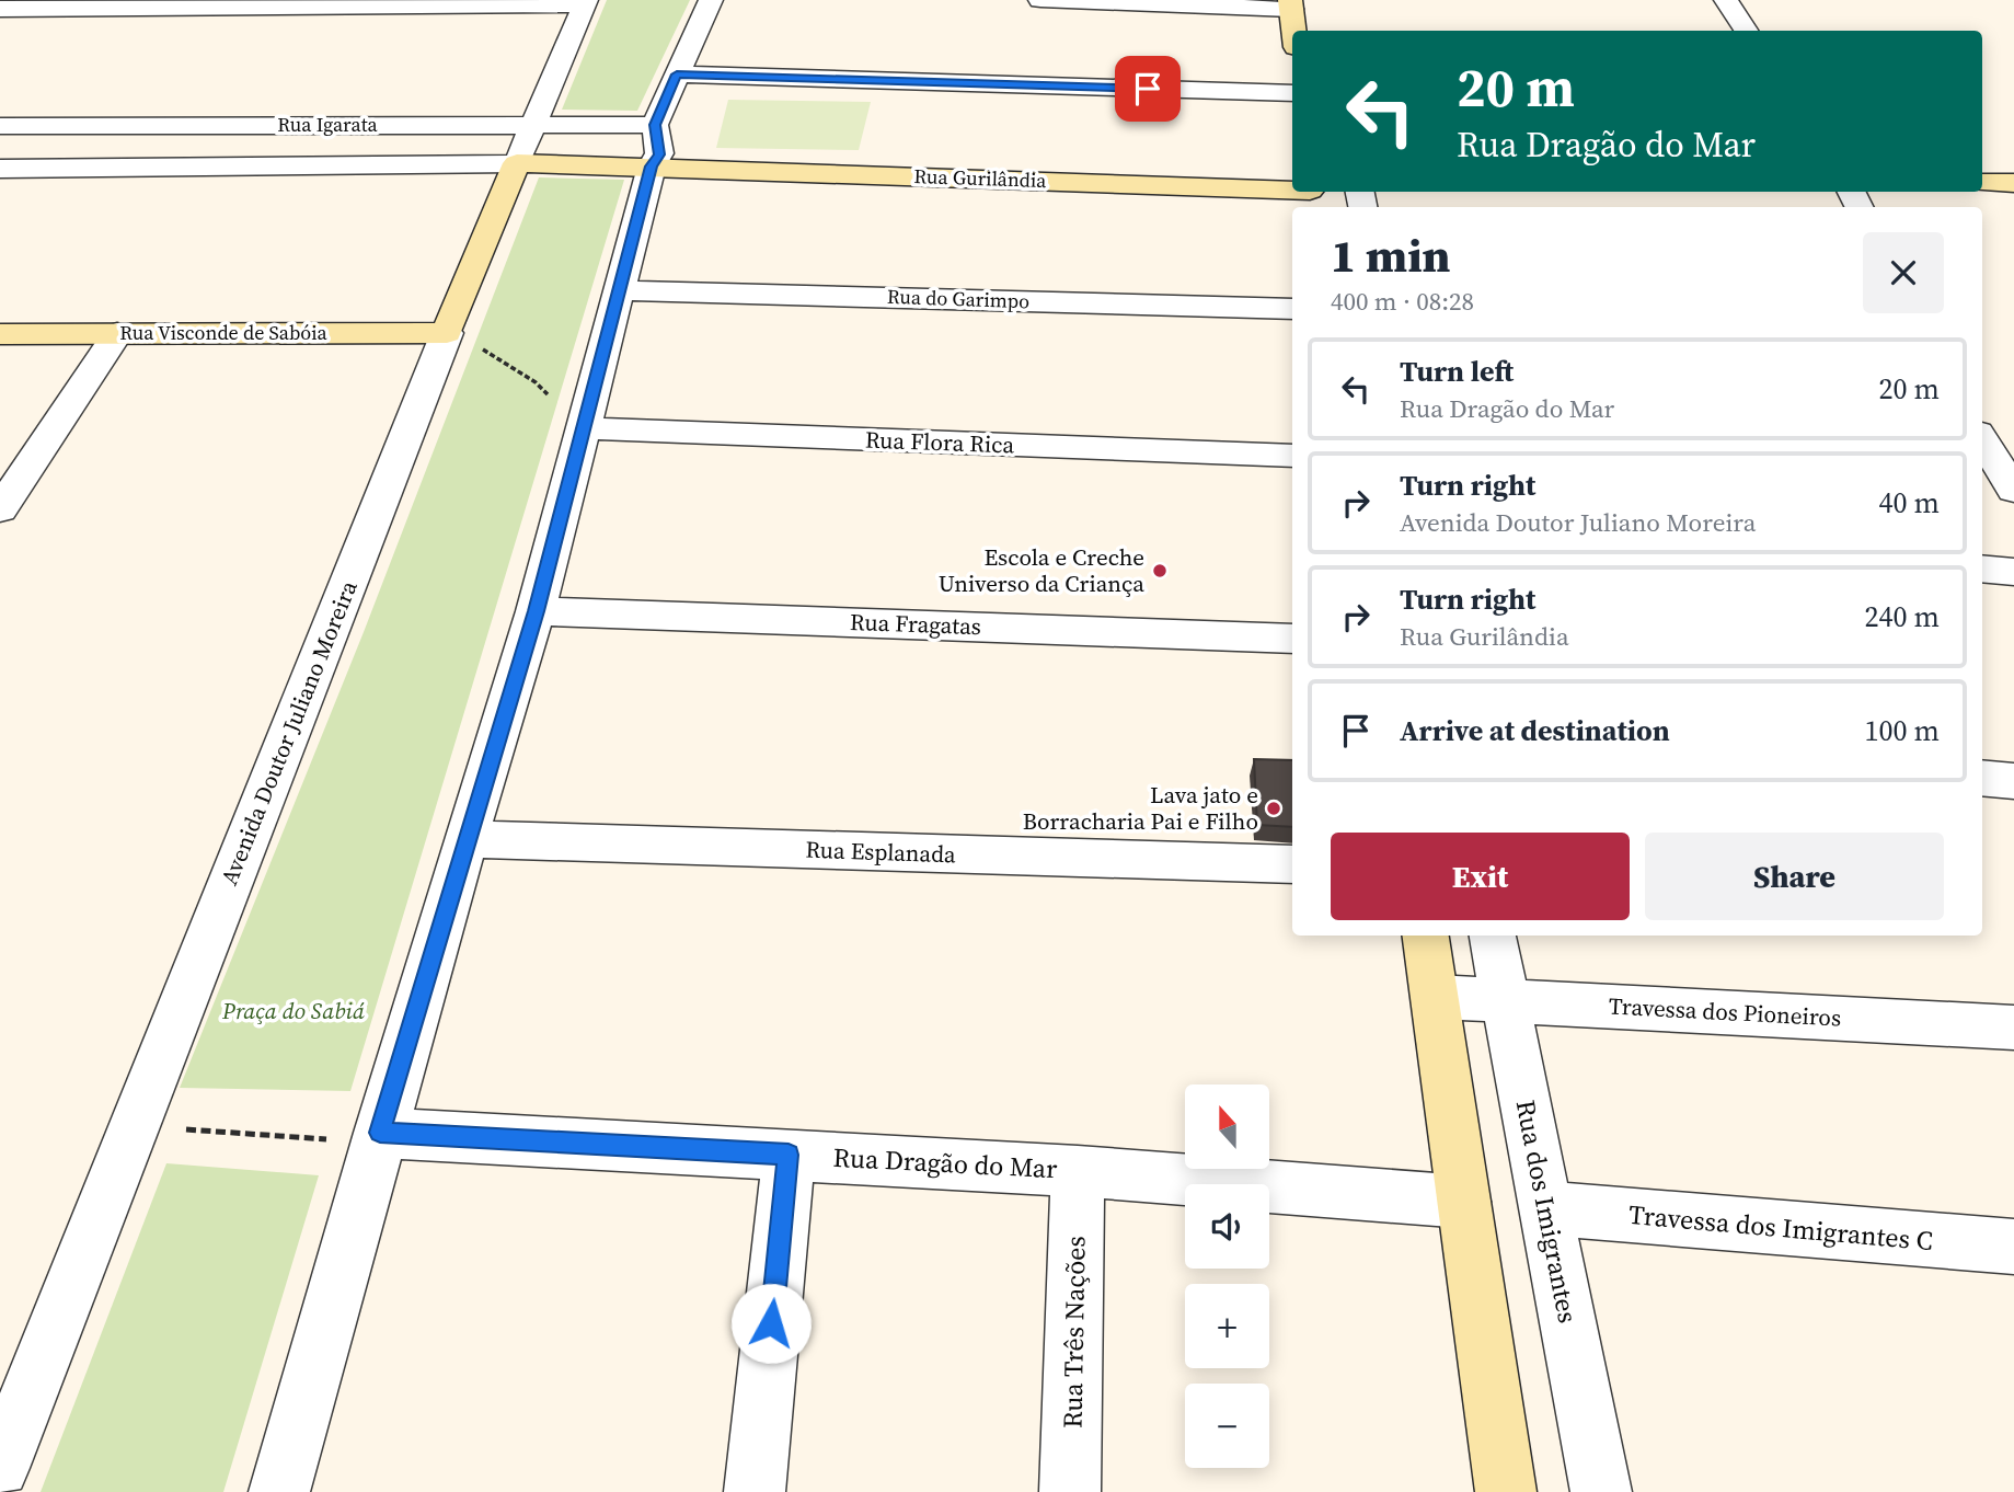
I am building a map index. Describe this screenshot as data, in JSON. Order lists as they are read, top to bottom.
{
  "streets": {
    "street": [
      "Rua Igarata",
      "Rua Gurilândia",
      "Rua do Garimpo",
      "Rua Visconde de Sabóia",
      "Rua Flora Rica",
      "Rua Fragatas",
      "Avenida Doutor Juliano Moreira",
      "Rua Esplanada",
      "Travessa dos Pioneiros",
      "Rua Dragão do Mar",
      "Rua dos Imigrantes",
      "Travessa dos Imigrantes C",
      "Rua Três Nações"
    ]
  },
  "crossings": [
    ["Rua Igarata", "Rua Gurilândia"],
    ["Rua Igarata", "Avenida Doutor Juliano Moreira"],
    ["Rua Visconde de Sabóia", "Avenida Doutor Juliano Moreira"],
    ["Travessa dos Pioneiros", "Rua dos Imigrantes"],
    ["Rua Dragão do Mar", "Rua Três Nações"],
    ["Rua dos Imigrantes", "Travessa dos Imigrantes C"]
  ],
  "parks": ["Praça do Sabiá"],
  "places": ["Escola e Creche Universo da Criança", "Lava jato e Borracharia Pai e Filho"],
  "north": "top",
  "page": {
    "turn": ["20 m", "Rua Dragão do Mar"],
    "heading": ["1 min", "400 m · 08:28"],
    "list": [
      {
        "name": "Turn left",
        "note": "Rua Dragão do Mar",
        "value": "20 m"
      },
      {
        "name": "Turn right",
        "note": "Avenida Doutor Juliano Moreira",
        "value": "40 m"
      },
      {
        "name": "Turn right",
        "note": "Rua Gurilândia",
        "value": "240 m"
      },
      {
        "name": "Arrive at destination",
        "value": "100 m"
      }
    ],
    "buttons": ["Exit", "Share"],
    "map_buttons": ["+", "−"]
  }
}
